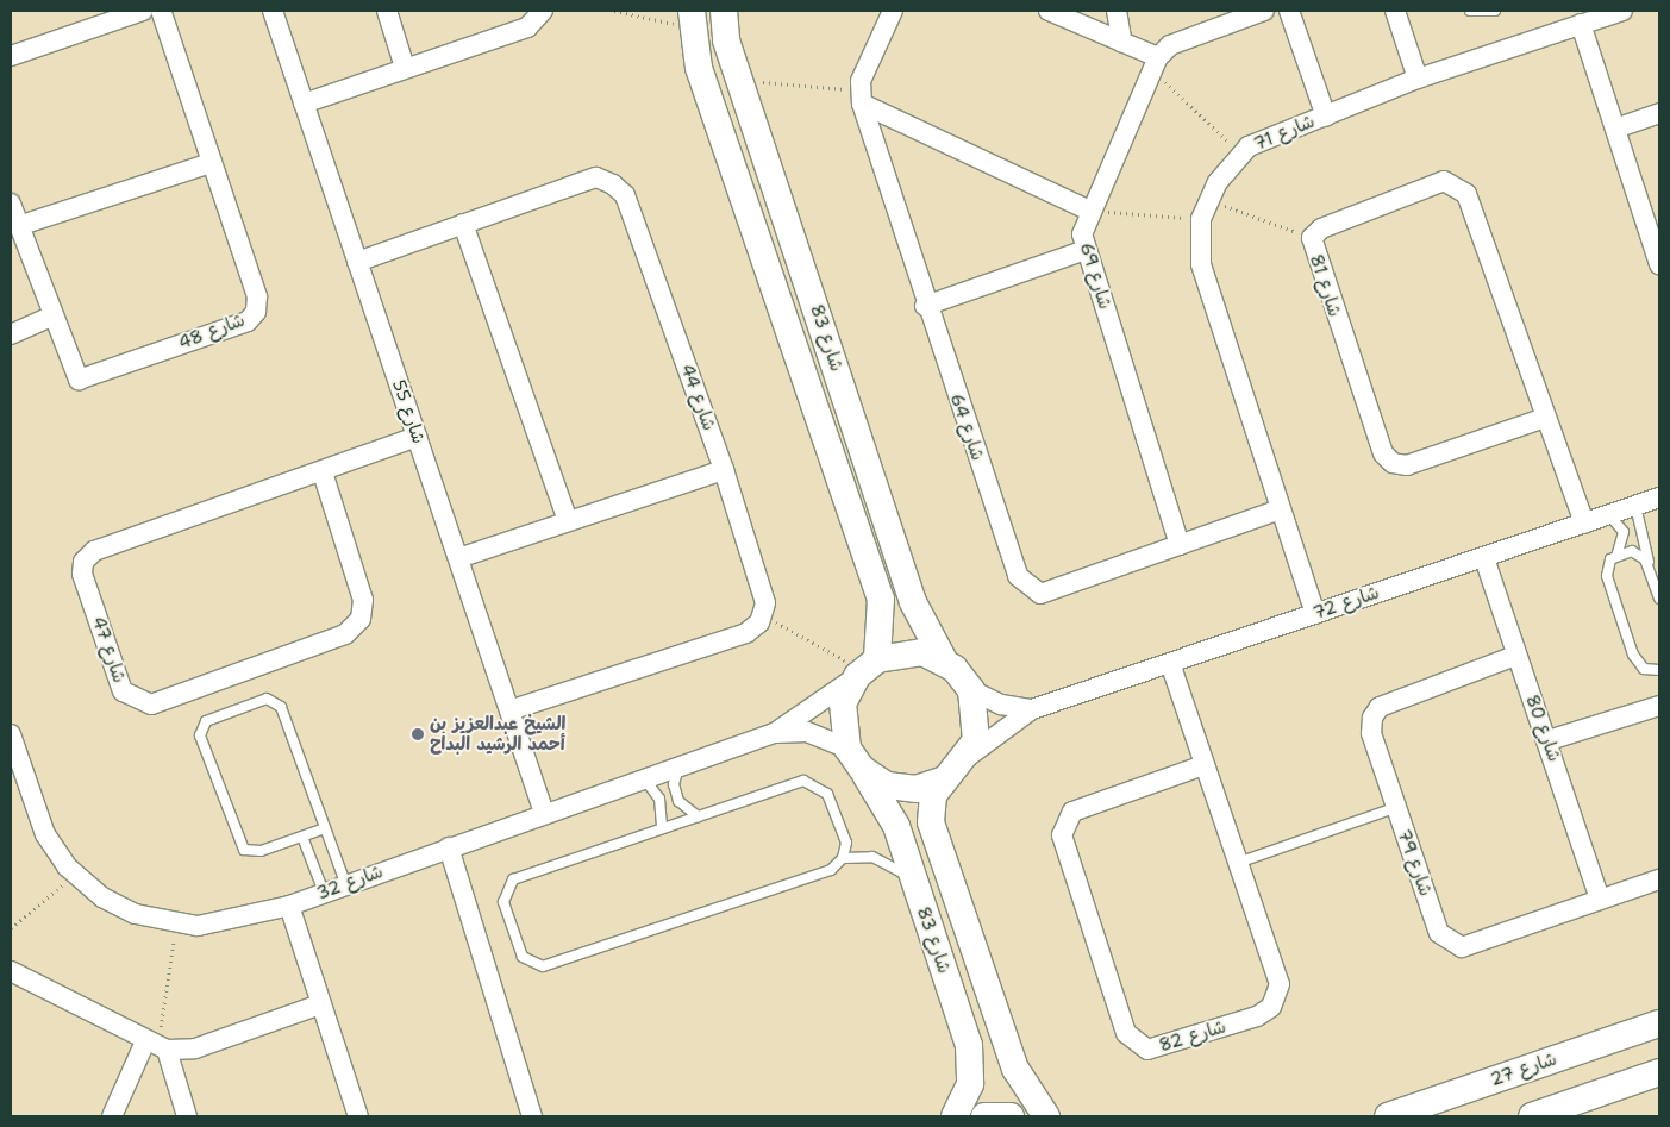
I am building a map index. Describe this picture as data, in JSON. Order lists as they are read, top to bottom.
{
  "streets": {
    "street": [
      "شارع 71",
      "شارع 69",
      "شارع 81",
      "شارع 48",
      "شارع 83",
      "شارع 44",
      "شارع 55",
      "شارع 64",
      "شارع 72",
      "شارع 47",
      "شارع 80",
      "شارع 79",
      "شارع 32",
      "شارع 82",
      "شارع 27"
    ]
  },
  "crossings": [
    ["شارع 71", "شارع 64"],
    ["شارع 71", "شارع 72"],
    ["شارع 69", "شارع 64"],
    ["شارع 81", "شارع 72"],
    ["شارع 83", "شارع 72"],
    ["شارع 83", "شارع 32"],
    ["شارع 44", "شارع 55"],
    ["شارع 55", "شارع 47"],
    ["شارع 55", "شارع 32"],
    ["شارع 72", "شارع 80"],
    ["شارع 72", "شارع 32"],
    ["شارع 72", "شارع 82"],
    ["شارع 80", "شارع 79"]
  ],
  "places": ["الشيخ عبدالعزيز بن أحمد الرشيد البداح"]
}
